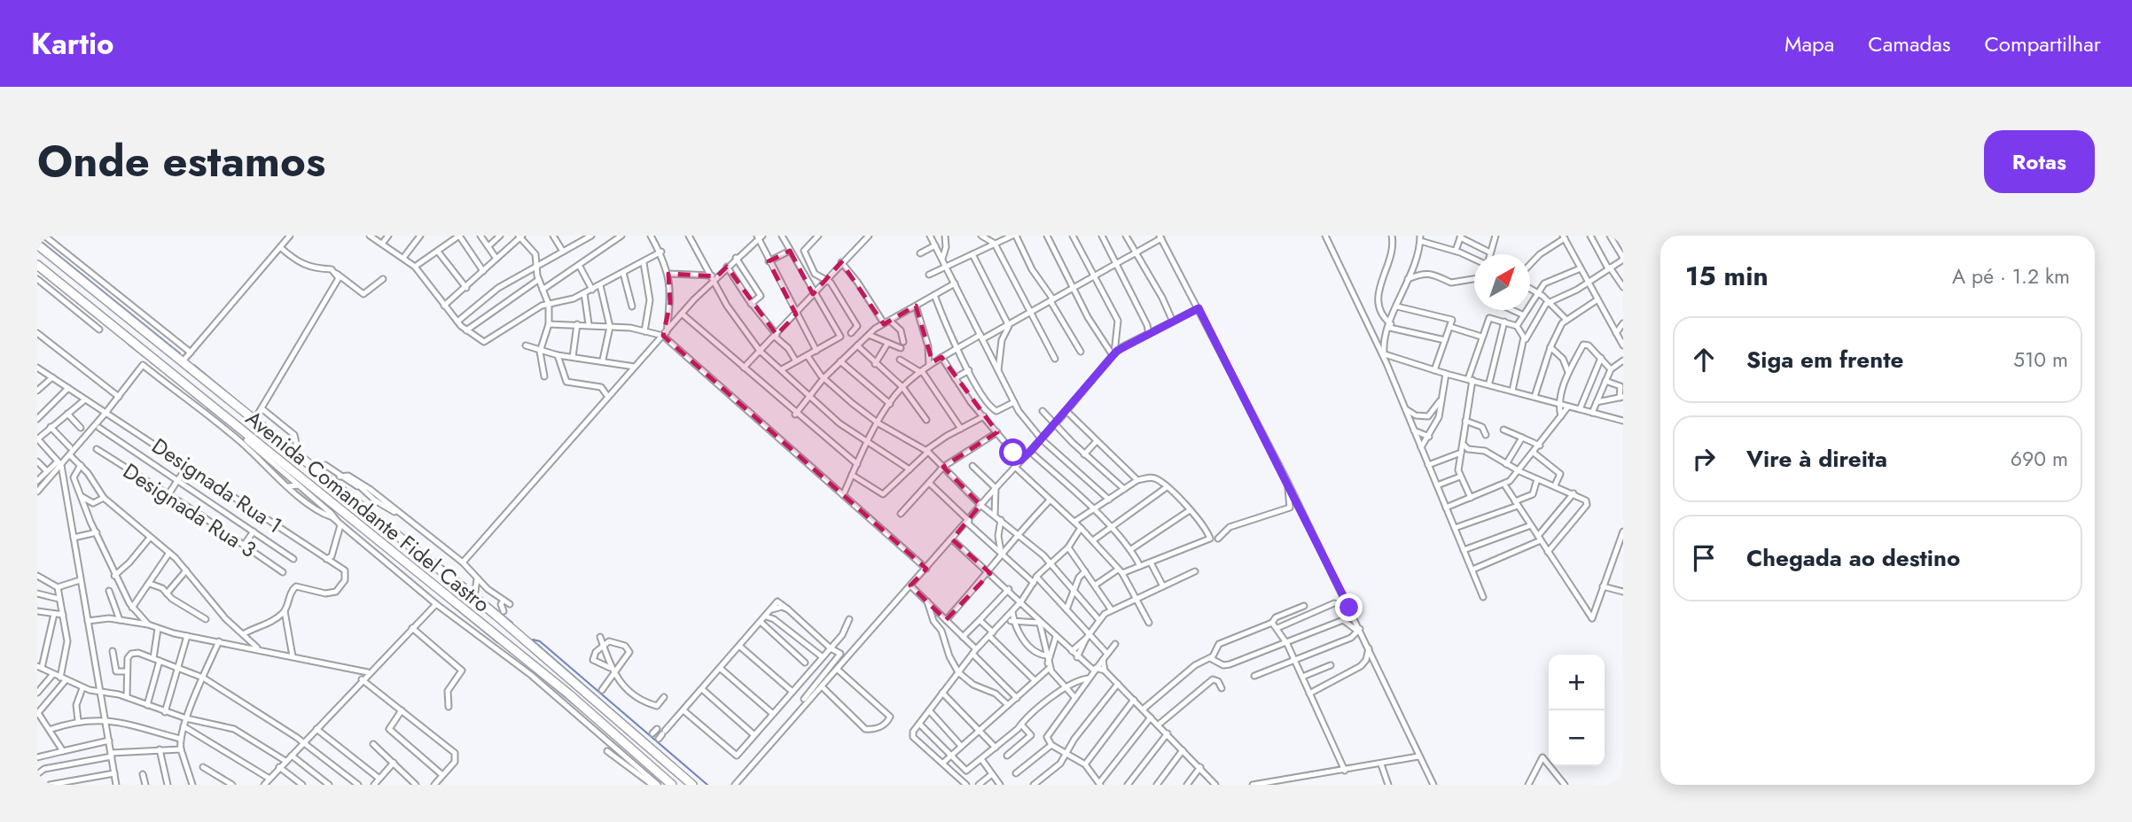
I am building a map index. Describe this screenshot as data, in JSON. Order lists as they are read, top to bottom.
{
  "streets": {
    "highway": ["Avenida Comandante Fidel Castro"],
    "street": ["Designada Rua 1", "Designada Rua 3"]
  },
  "north": "top right",
  "page": {
    "header": "Kartio",
    "nav": ["Mapa", "Camadas", "Compartilhar"],
    "title": "Onde estamos",
    "buttons": "Rotas",
    "heading": ["15 min", "A pé · 1.2 km"],
    "list": [
      ["Siga em frente", "510 m"],
      ["Vire à direita", "690 m"],
      "Chegada ao destino"
    ],
    "map_buttons": ["+", "−"]
  }
}
